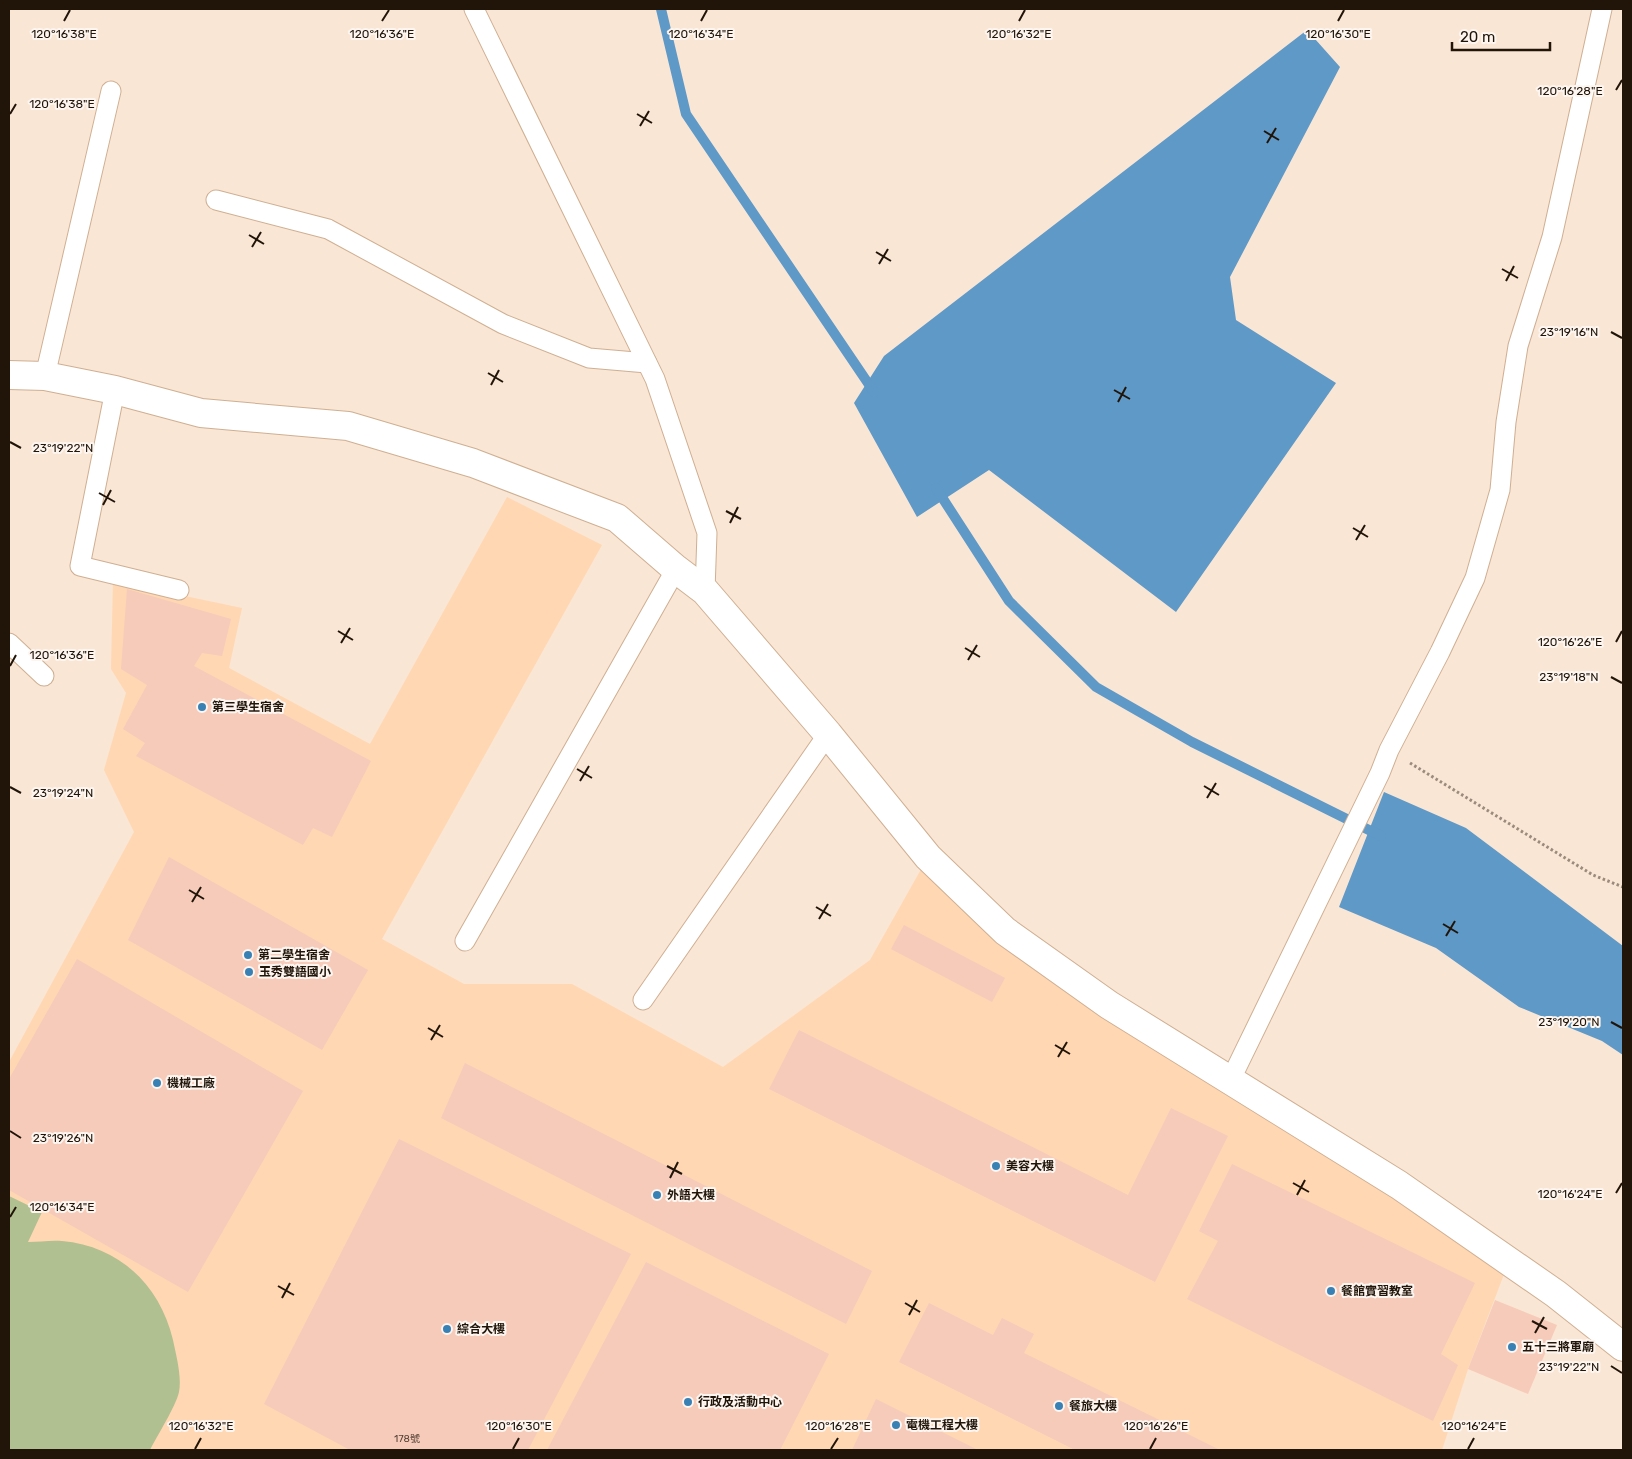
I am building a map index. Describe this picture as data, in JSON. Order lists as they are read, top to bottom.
{
  "places": [
    "第三學生宿舍",
    "第二學生宿舍",
    "玉秀雙語國小",
    "機械工廠",
    "美容大樓",
    "外語大樓",
    "餐館實習教室",
    "綜合大樓",
    "五十三將軍廟",
    "行政及活動中心",
    "餐旅大樓",
    "電機工程大樓"
  ],
  "house_numbers": ["178號"],
  "scale_bar": "20 m",
  "coordinates": [
    "120°16'36\"E",
    "120°16'38\"E",
    "120°16'34\"E",
    "120°16'32\"E",
    "120°16'30\"E",
    "120°16'28\"E",
    "23°19'16\"N",
    "23°19'22\"N",
    "120°16'26\"E",
    "23°19'18\"N",
    "23°19'24\"N",
    "23°19'20\"N",
    "23°19'26\"N",
    "120°16'24\"E"
  ]
}
